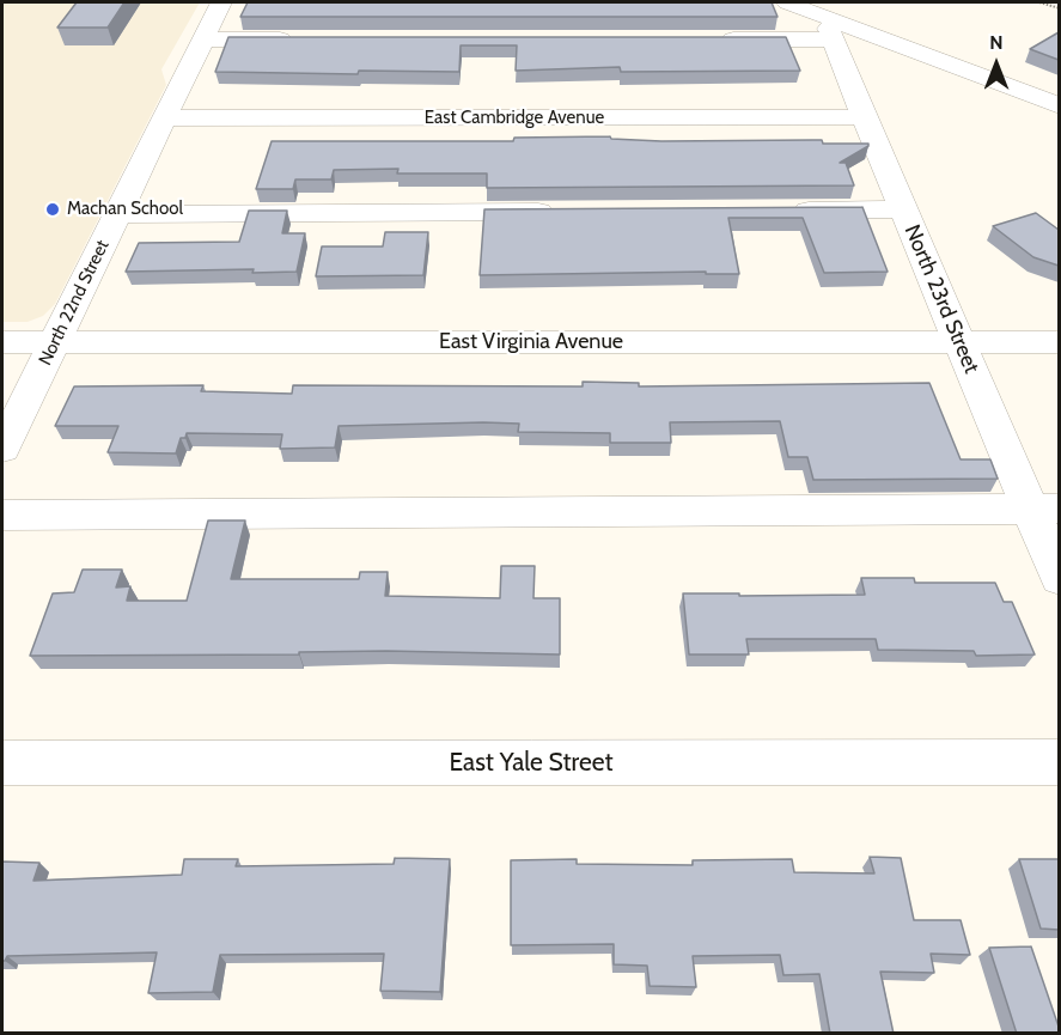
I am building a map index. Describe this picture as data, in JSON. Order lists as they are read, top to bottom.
{
  "streets": {
    "street": [
      "East Cambridge Avenue",
      "North 23rd Street",
      "North 22nd Street",
      "East Virginia Avenue",
      "East Yale Street"
    ]
  },
  "crossings": [
    ["East Cambridge Avenue", "North 23rd Street"],
    ["East Cambridge Avenue", "North 22nd Street"],
    ["North 23rd Street", "East Virginia Avenue"],
    ["North 22nd Street", "East Virginia Avenue"]
  ],
  "places": ["Machan School"],
  "north": "top"
}
